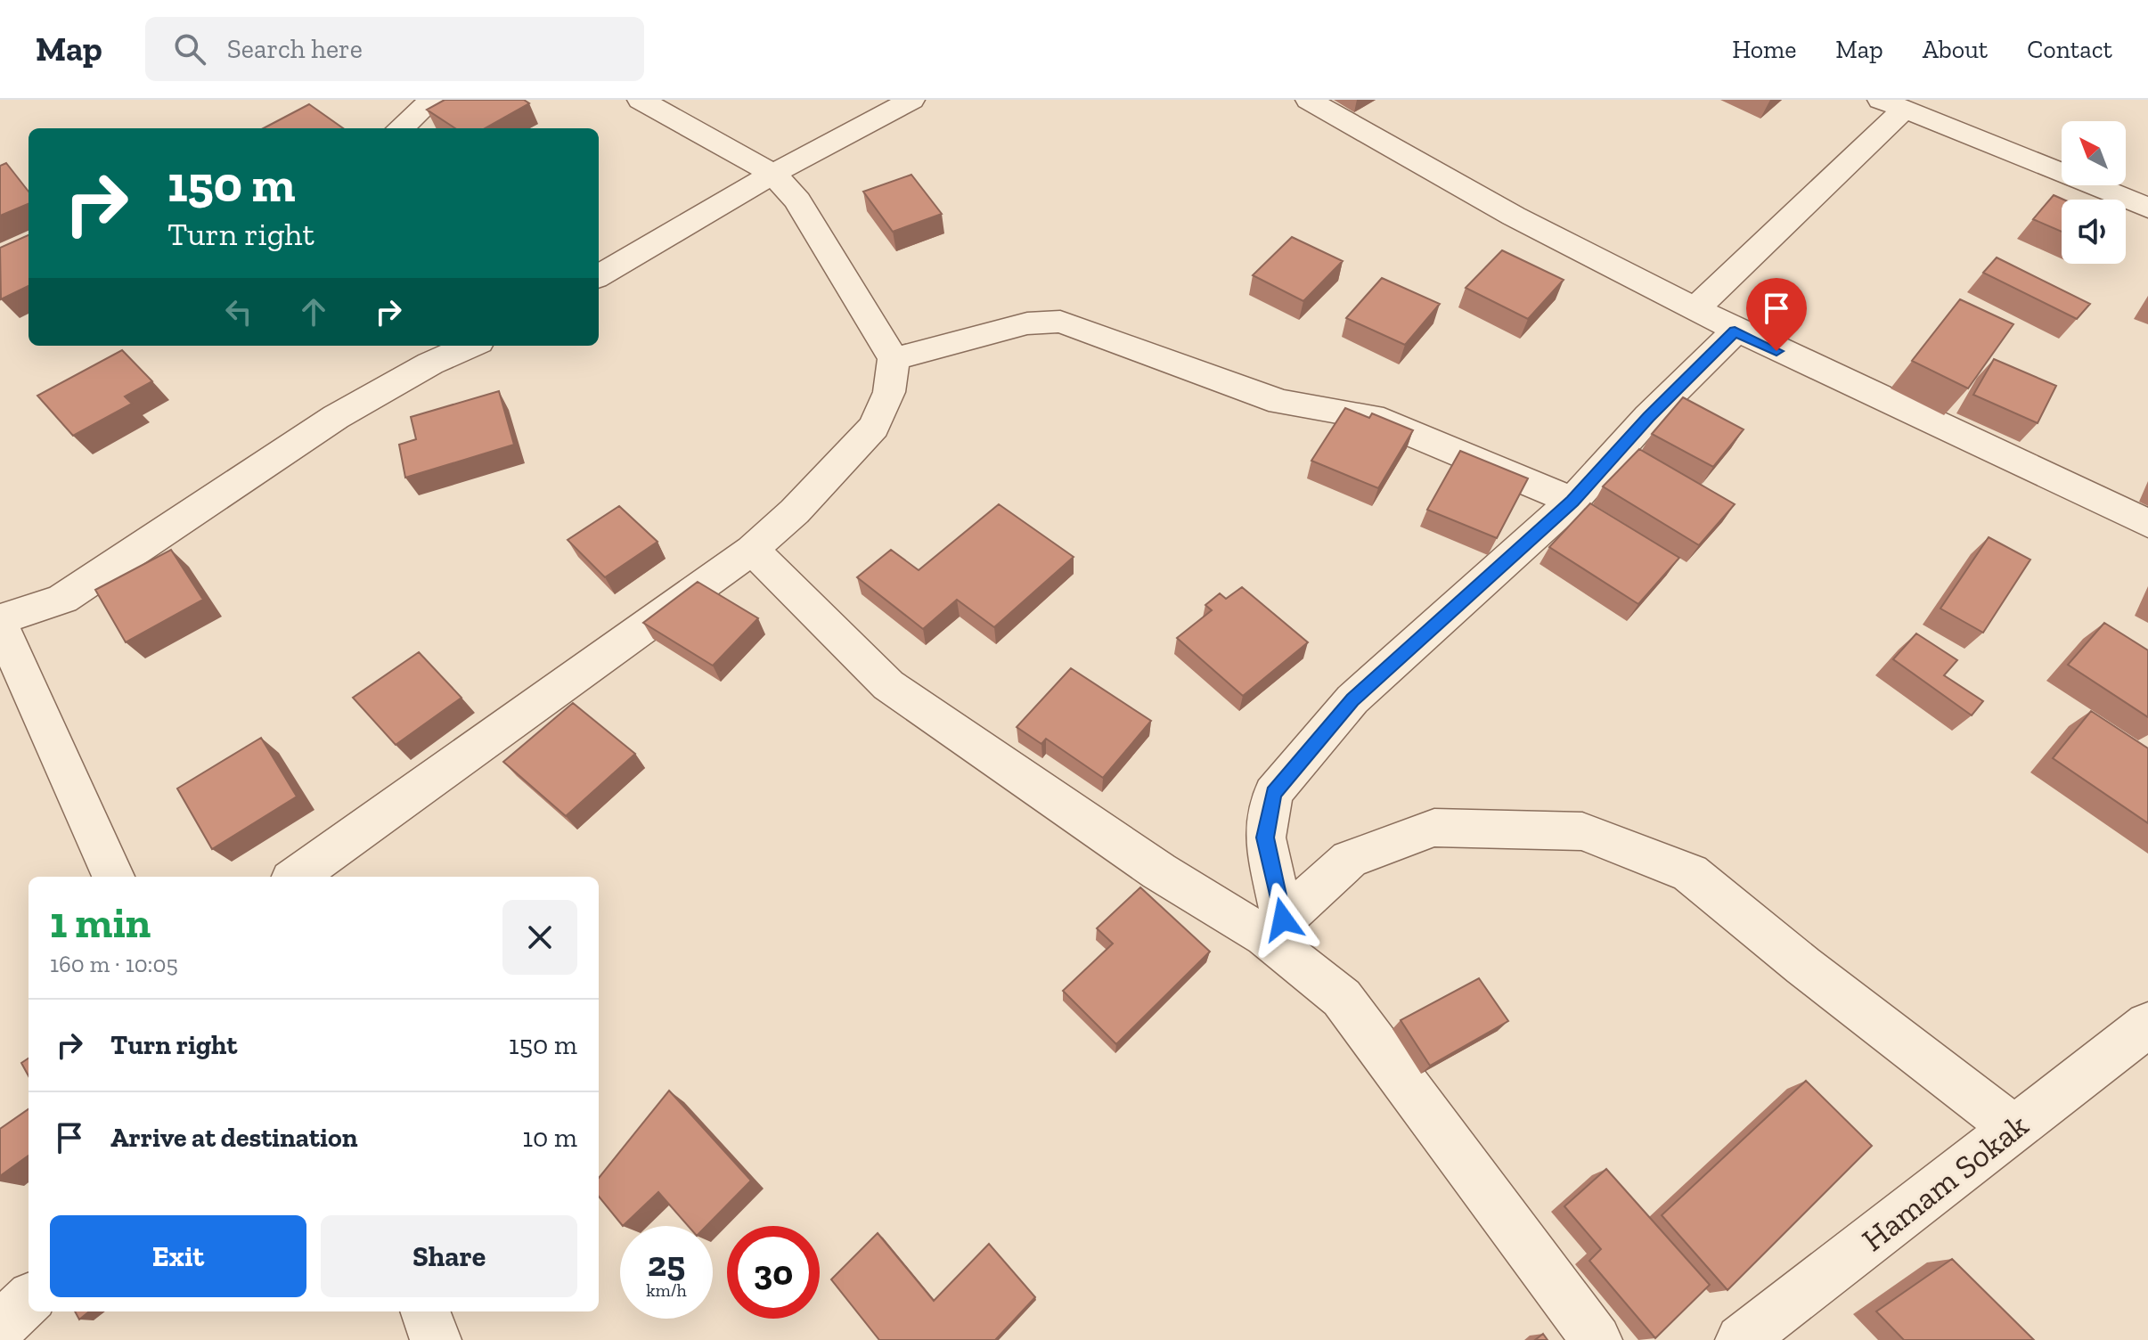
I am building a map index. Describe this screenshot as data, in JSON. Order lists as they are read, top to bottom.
{
  "streets": {
    "street": ["Hamam Sokak"]
  },
  "north": "top left",
  "page": {
    "header": "Map",
    "search": "Search here",
    "nav": [
      "Home",
      "Map",
      "About",
      "Contact"
    ],
    "turn": ["150 m", "Turn right"],
    "heading": ["1 min", "160 m · 10:05"],
    "list": [
      {
        "name": "Turn right",
        "value": "150 m"
      },
      {
        "name": "Arrive at destination",
        "value": "10 m"
      }
    ],
    "buttons": ["Exit", "Share"],
    "speed": "25 km/h",
    "limit": "30"
  }
}
